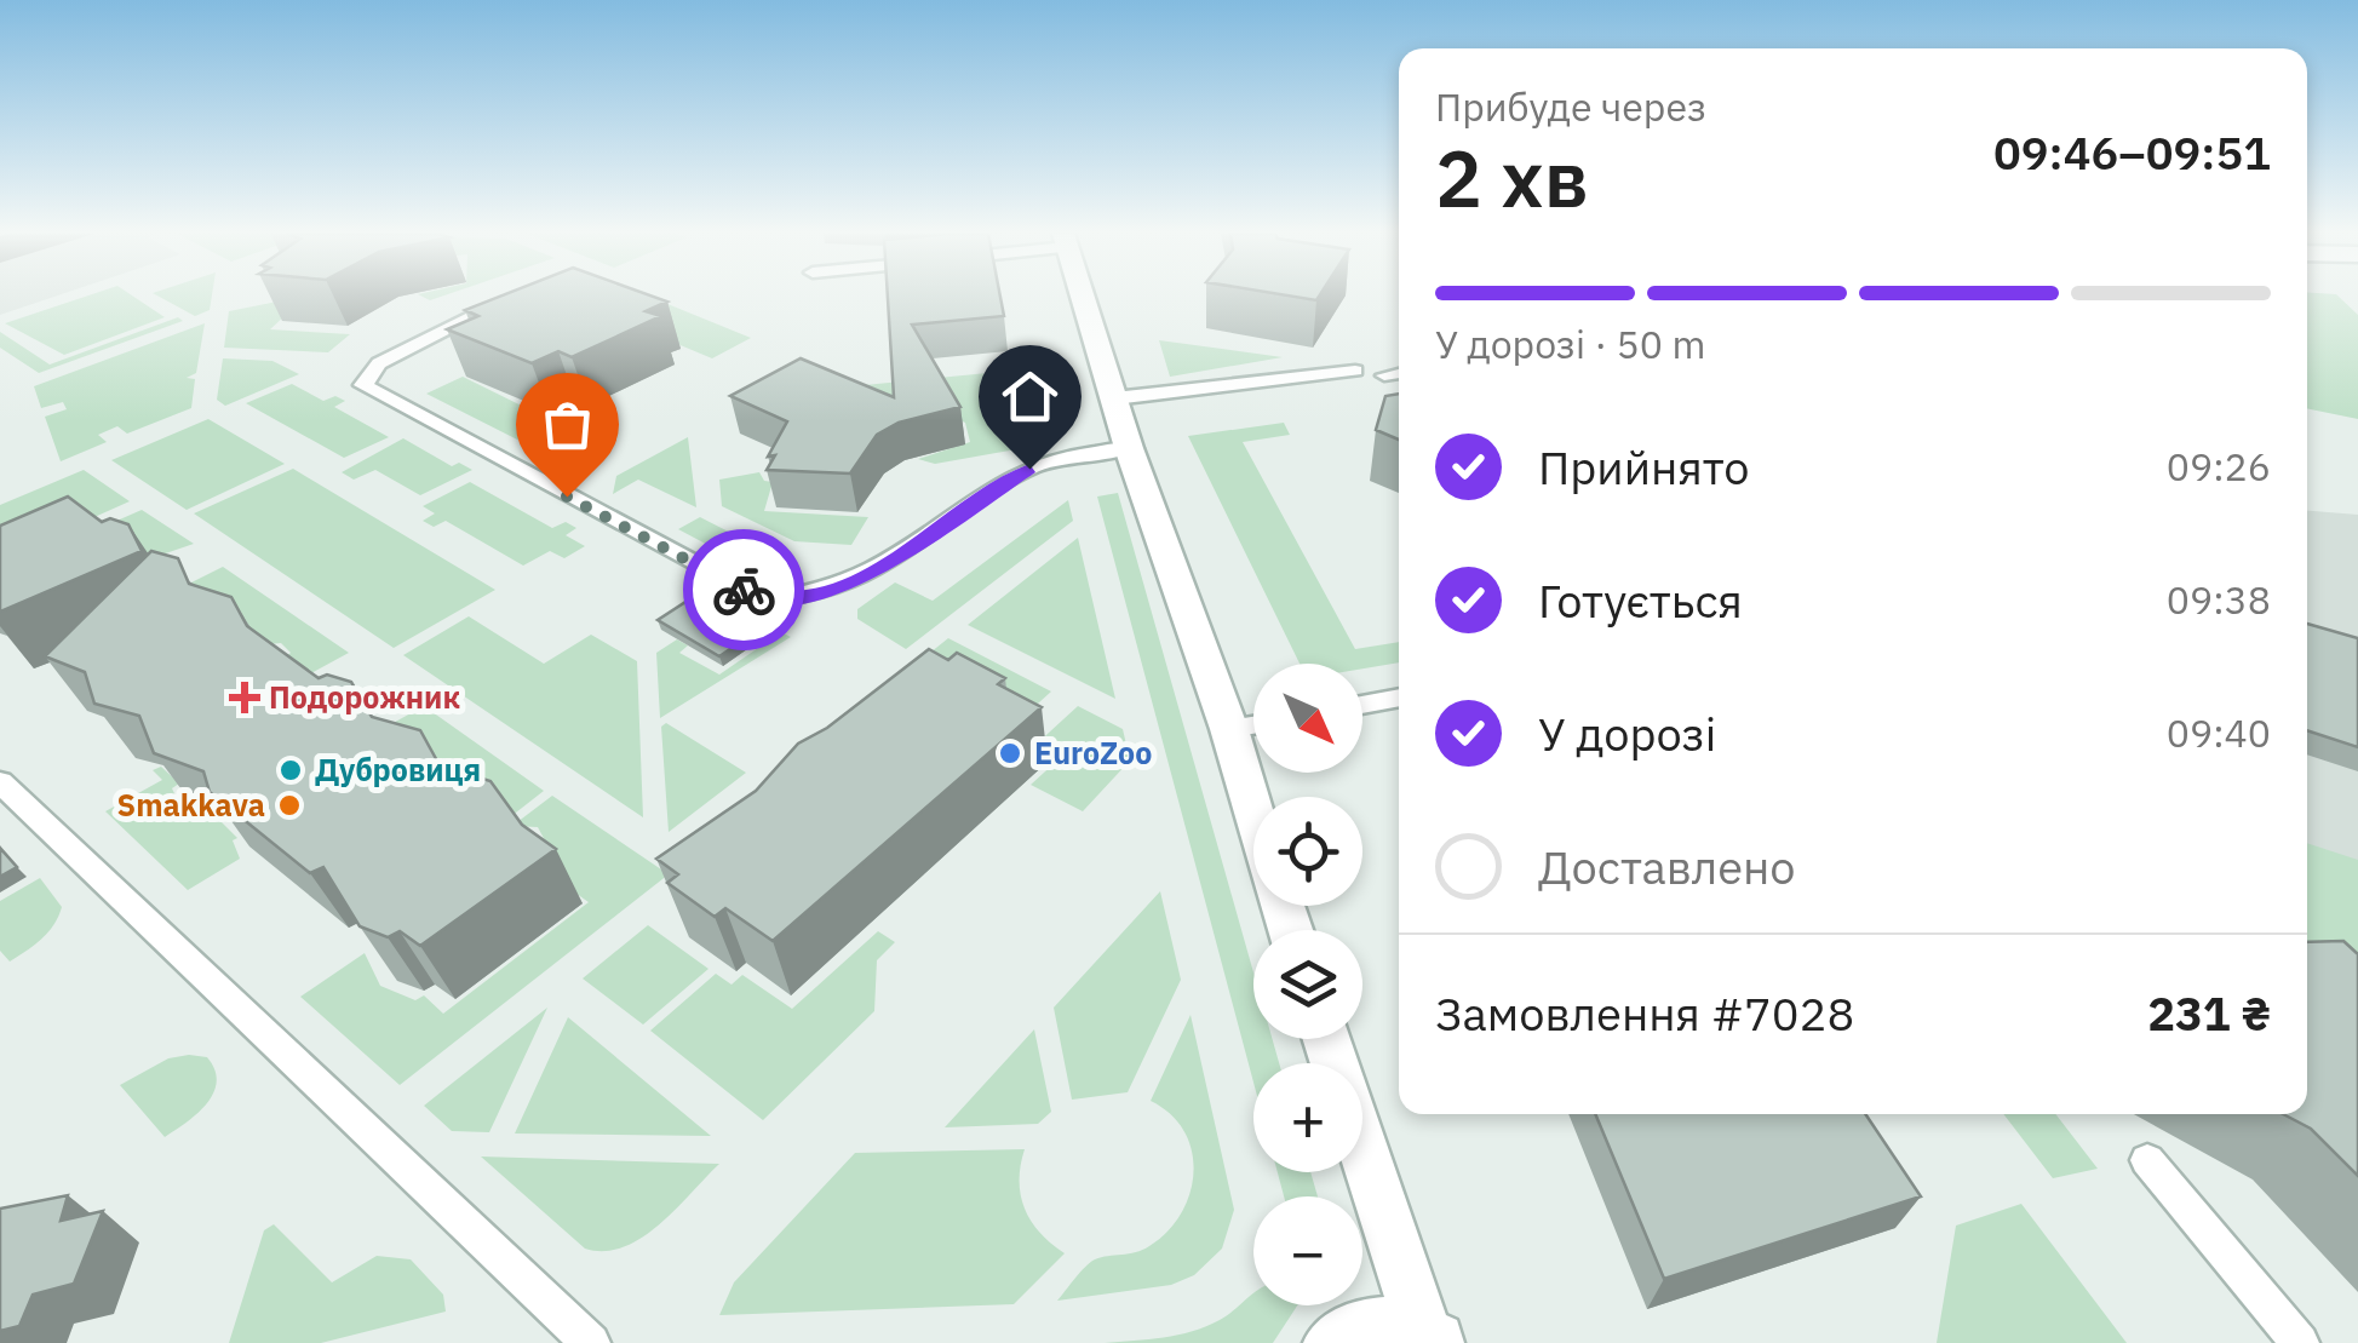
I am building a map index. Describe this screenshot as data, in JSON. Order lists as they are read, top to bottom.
{
  "places": {
    "health": ["Подорожник"],
    "other": ["EuroZoo", "Дубровиця", "Smakkava"]
  },
  "north": "bottom right",
  "page": {
    "heading": ["2 хв", "Прибуде через", "09:46–09:51"],
    "panel": ["Замовлення #7028", "231 ₴"],
    "bar": "У дорозі · 50 m",
    "list": [
      ["Прийнято", "09:26"],
      ["Готується", "09:38"],
      ["У дорозі", "09:40"],
      "Доставлено"
    ],
    "map_buttons": ["+", "−"]
  }
}
